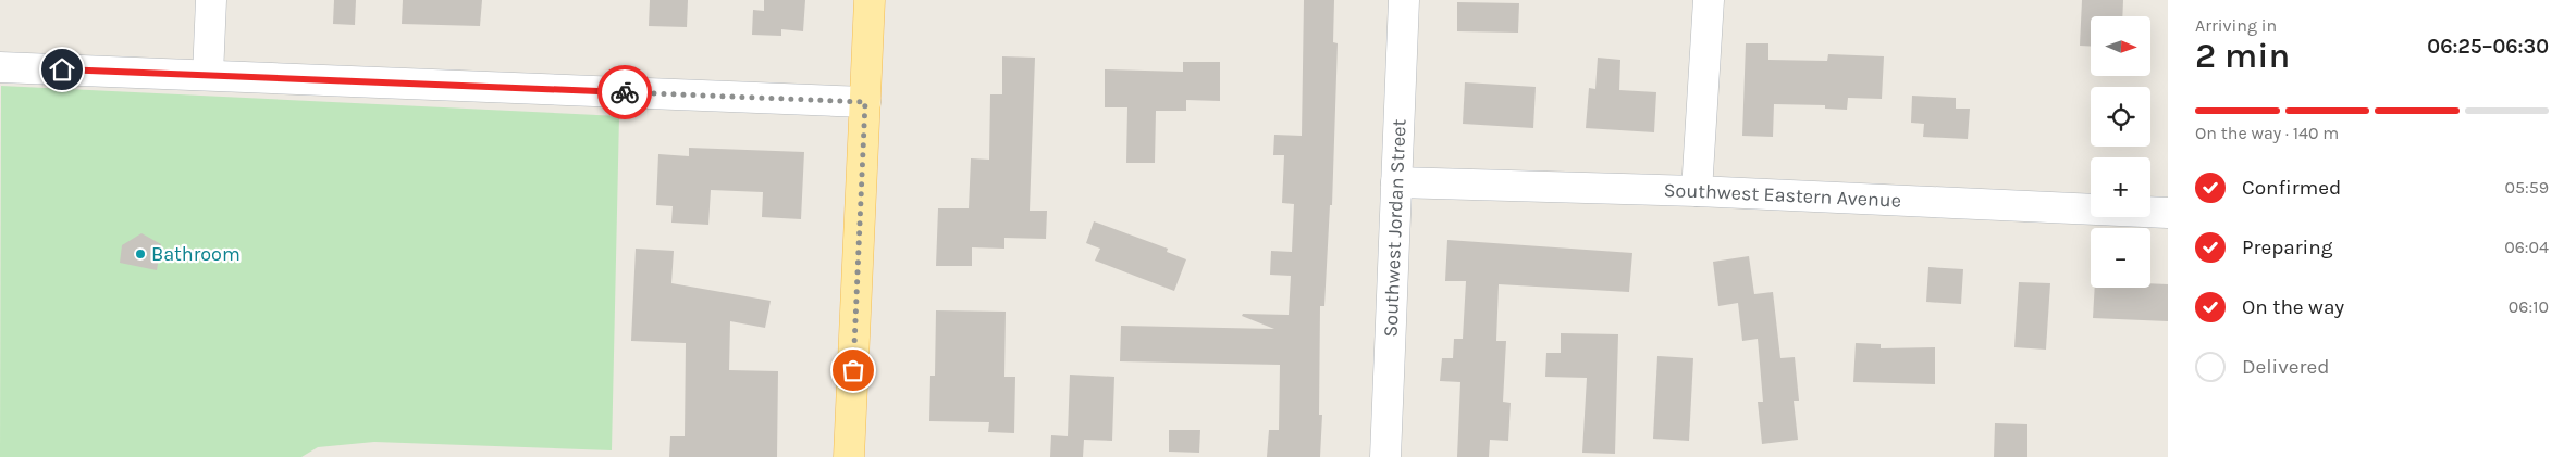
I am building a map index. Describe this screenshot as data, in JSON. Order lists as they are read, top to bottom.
{
  "streets": {
    "street": ["Southwest Eastern Avenue", "Southwest Jordan Street"]
  },
  "crossings": [
    ["Southwest Eastern Avenue", "Southwest Jordan Street"]
  ],
  "places": ["Bathroom"],
  "north": "right",
  "page": {
    "heading": ["2 min", "Arriving in", "06:25–06:30"],
    "map_buttons": ["+", "−"],
    "bar": "On the way · 140 m",
    "list": [
      ["Confirmed", "05:59"],
      ["Preparing", "06:04"],
      ["On the way", "06:10"],
      "Delivered"
    ]
  }
}
